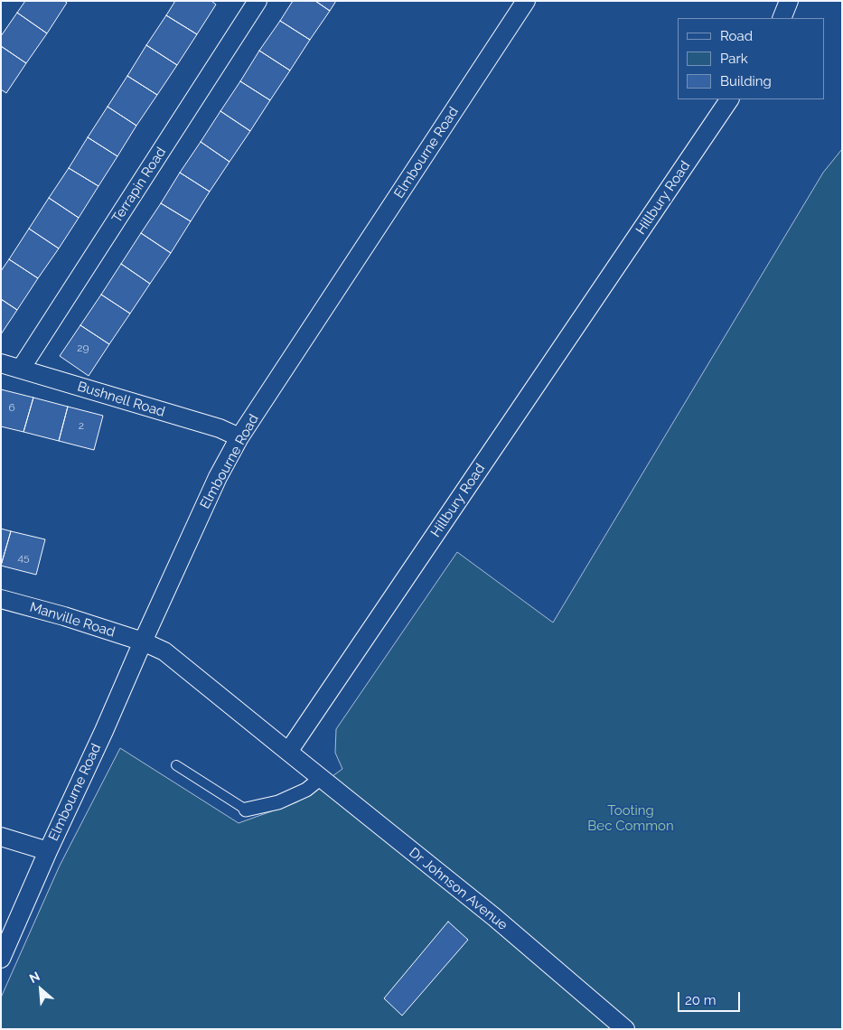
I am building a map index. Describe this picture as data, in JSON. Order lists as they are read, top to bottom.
{
  "streets": {
    "street": [
      "Elmbourne Road",
      "Terrapin Road",
      "Hillbury Road",
      "Bushnell Road",
      "Manville Road",
      "Dr Johnson Avenue"
    ]
  },
  "crossings": [
    ["Elmbourne Road", "Bushnell Road"],
    ["Elmbourne Road", "Manville Road"],
    ["Terrapin Road", "Bushnell Road"],
    ["Hillbury Road", "Dr Johnson Avenue"]
  ],
  "parks": ["Tooting Bec Common"],
  "house_numbers": [
    "29",
    "6",
    "2",
    "45"
  ],
  "legend": ["Road", "Park", "Building"],
  "scale_bar": "20 m",
  "north": "top left"
}
